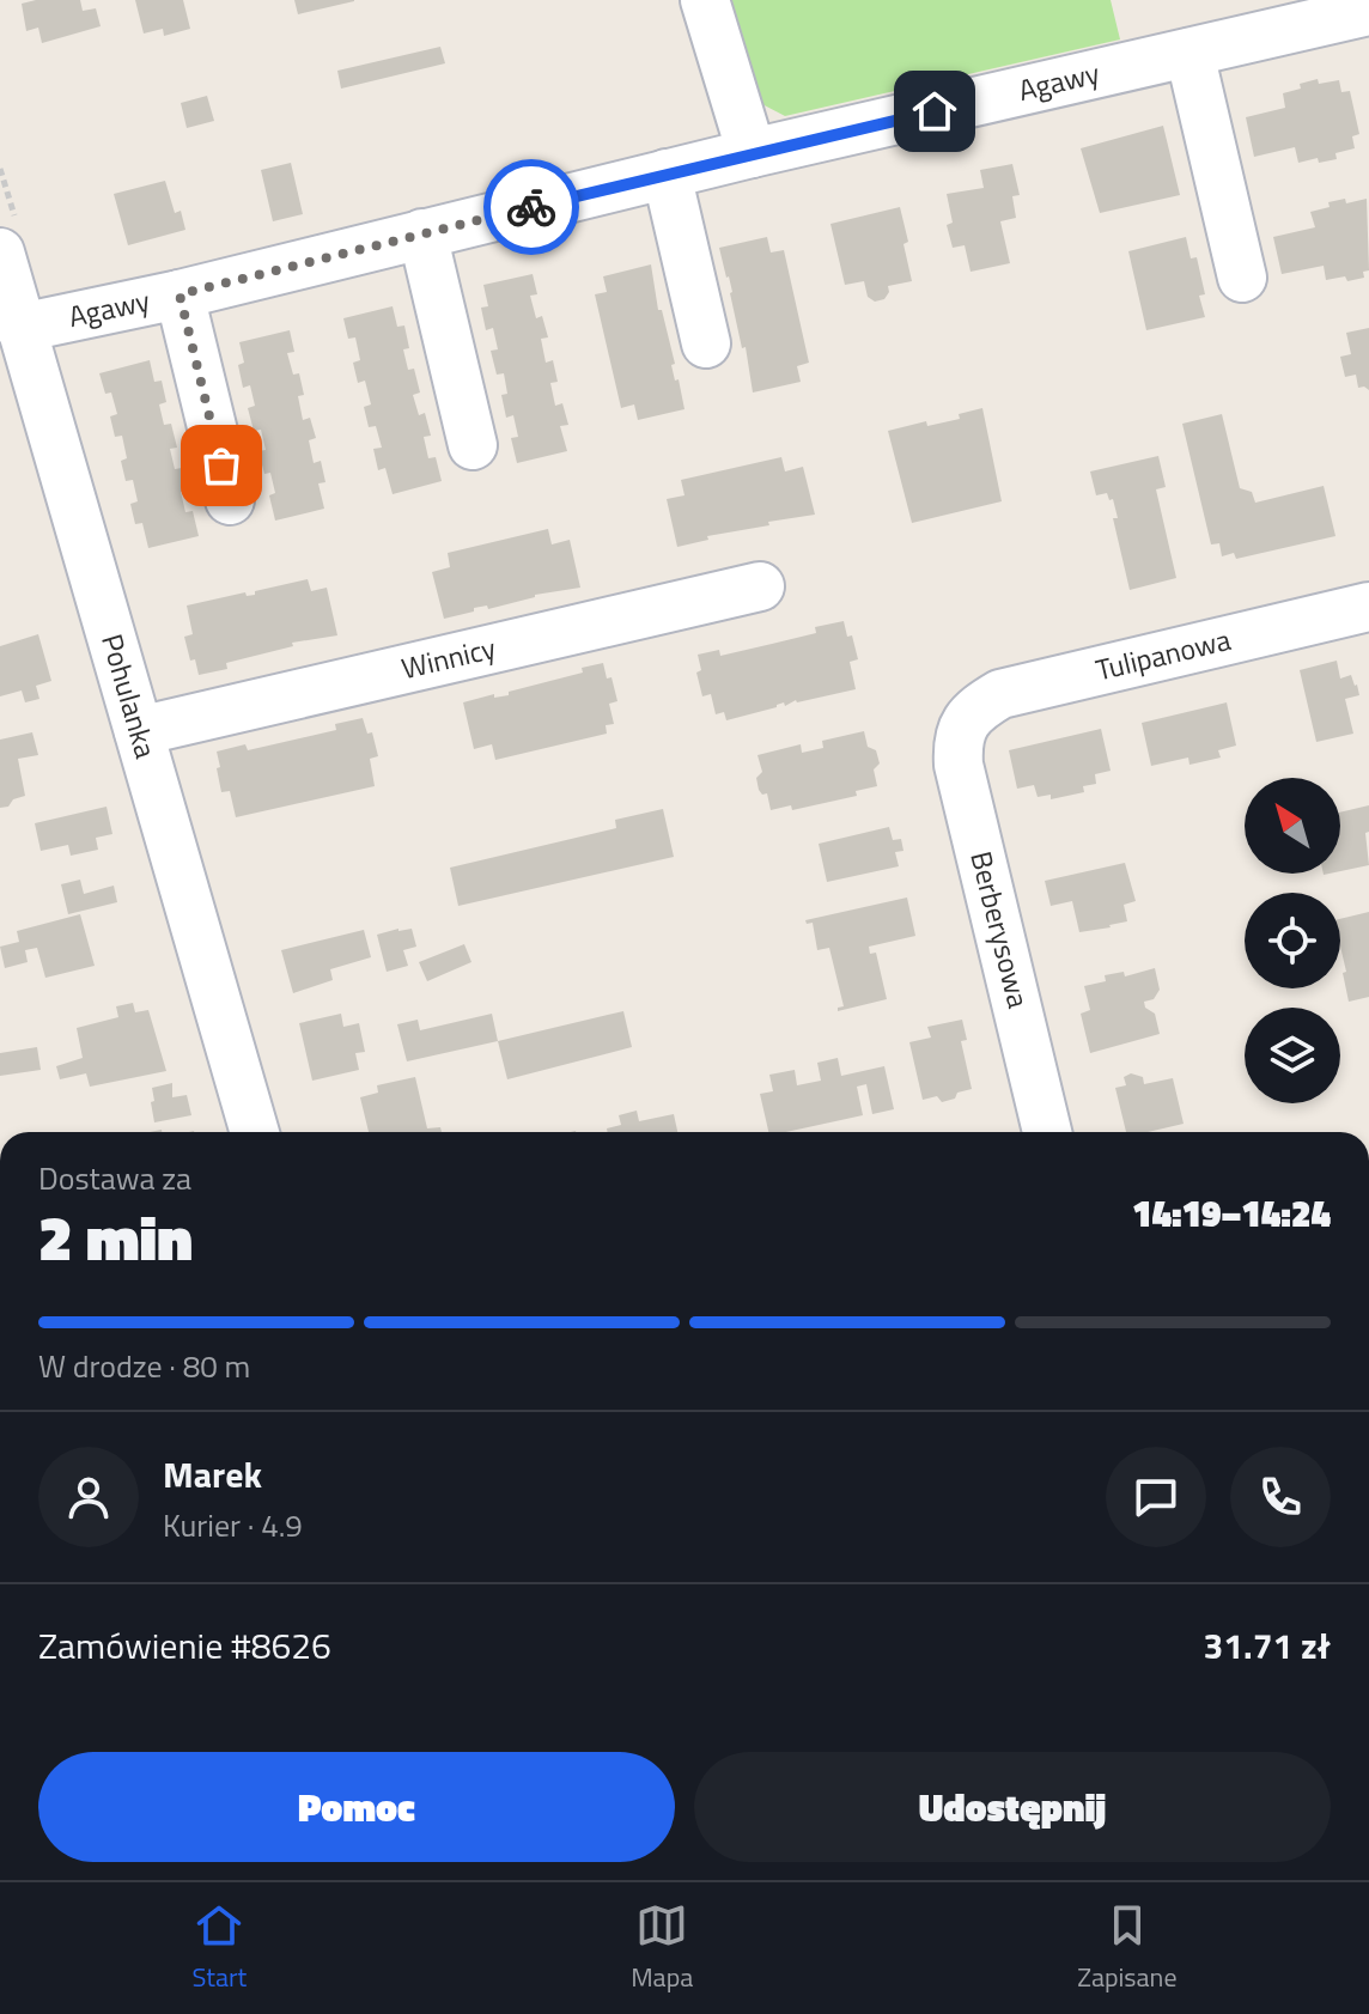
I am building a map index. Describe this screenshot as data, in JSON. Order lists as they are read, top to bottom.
{
  "streets": {
    "street": [
      "Agawy",
      "Tulipanowa",
      "Winnicy",
      "Pohulanka",
      "Berberysowa"
    ]
  },
  "crossings": [
    ["Agawy", "Pohulanka"],
    ["Tulipanowa", "Berberysowa"],
    ["Winnicy", "Pohulanka"]
  ],
  "north": "top left",
  "page": {
    "heading": ["2 min", "Dostawa za", "14:19–14:24"],
    "panel": [
      "Marek",
      "Kurier · 4.9",
      "Zamówienie #8626",
      "31.71 zł"
    ],
    "bar": "W drodze · 80 m",
    "buttons": ["Pomoc", "Udostępnij"],
    "tabs": ["Start", "Mapa", "Zapisane"]
  }
}
